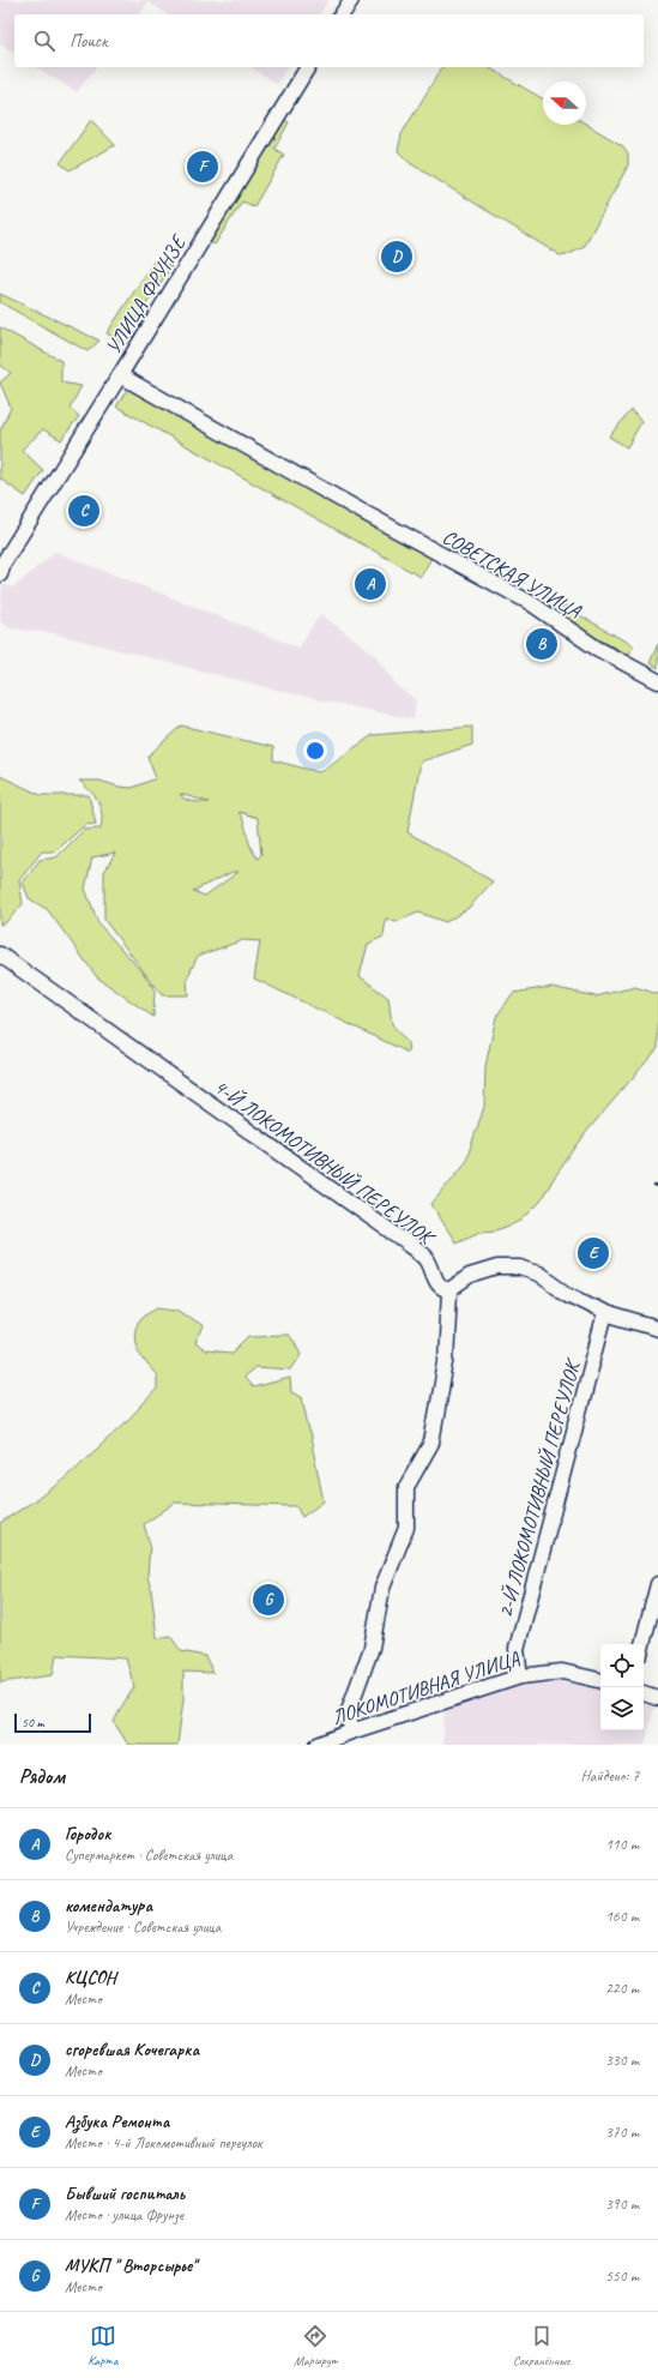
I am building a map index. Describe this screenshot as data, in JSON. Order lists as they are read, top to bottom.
{
  "streets": {
    "street": [
      "УЛИЦА ФРУНЗЕ",
      "СОВЕТСКАЯ УЛИЦА",
      "4-Й ЛОКОМОТИВНЫЙ ПЕРЕУЛОК",
      "2-Й ЛОКОМОТИВНЫЙ ПЕРЕУЛОК",
      "ЛОКОМОТИВНАЯ УЛИЦА"
    ]
  },
  "crossings": [
    ["УЛИЦА ФРУНЗЕ", "СОВЕТСКАЯ УЛИЦА"],
    ["2-Й ЛОКОМОТИВНЫЙ ПЕРЕУЛОК", "ЛОКОМОТИВНАЯ УЛИЦА"]
  ],
  "scale_bar": "50 m",
  "north": "left",
  "page": {
    "search": "Поиск",
    "pins": [
      "F",
      "D",
      "C",
      "A",
      "B",
      "E",
      "G"
    ],
    "scale": "50 m",
    "heading": ["Рядом", "Найдено: 7"],
    "list": [
      {
        "mark": "A",
        "name": "Городок",
        "note": "Супермаркет · Советская улица",
        "value": "110 m"
      },
      {
        "mark": "B",
        "name": "комендатура",
        "note": "Учреждение · Советская улица",
        "value": "160 m"
      },
      {
        "mark": "C",
        "name": "КЦСОН",
        "note": "Место",
        "value": "220 m"
      },
      {
        "mark": "D",
        "name": "сгоревшая Кочегарка",
        "note": "Место",
        "value": "330 m"
      },
      {
        "mark": "E",
        "name": "Азбука Ремонта",
        "note": "Место · 4-й Локомотивный переулок",
        "value": "370 m"
      },
      {
        "mark": "F",
        "name": "Бывший госпиталь",
        "note": "Место · улица Фрунзе",
        "value": "390 m"
      },
      {
        "mark": "G",
        "name": "МУКП \" Вторсырье\"",
        "note": "Место",
        "value": "550 m"
      }
    ],
    "nav": ["Карта", "Маршрут", "Сохранённые"]
  }
}
